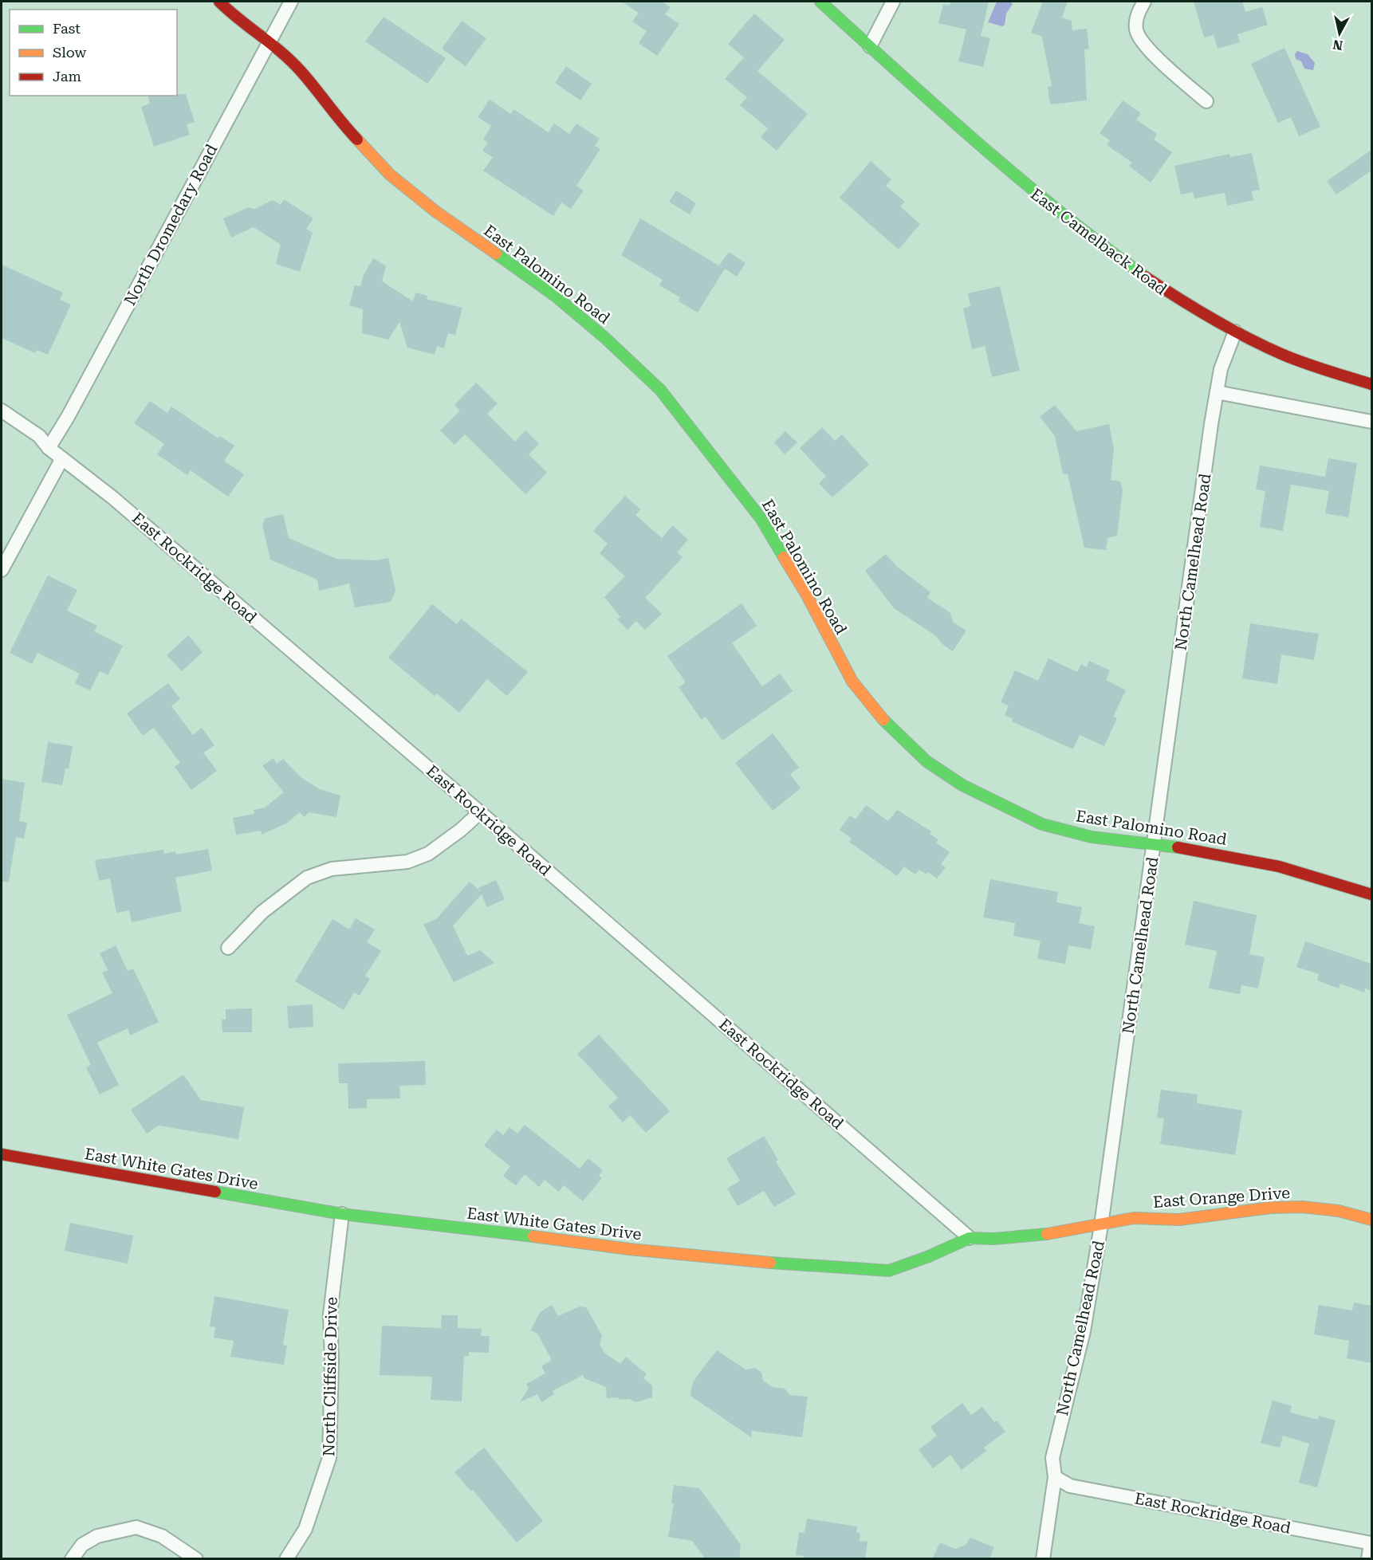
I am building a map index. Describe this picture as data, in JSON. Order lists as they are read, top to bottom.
{
  "streets": {
    "street": [
      "North Dromedary Road",
      "East Camelback Road",
      "East Palomino Road",
      "North Camelhead Road",
      "East Rockridge Road",
      "East White Gates Drive",
      "East Orange Drive",
      "North Cliffside Drive"
    ]
  },
  "crossings": [
    ["North Dromedary Road", "East Palomino Road"],
    ["North Dromedary Road", "East Rockridge Road"],
    ["East Camelback Road", "North Camelhead Road"],
    ["East Palomino Road", "North Camelhead Road"],
    ["North Camelhead Road", "East Rockridge Road"],
    ["North Camelhead Road", "East White Gates Drive"],
    ["North Camelhead Road", "East Orange Drive"],
    ["East Rockridge Road", "East White Gates Drive"],
    ["East White Gates Drive", "East Orange Drive"],
    ["East White Gates Drive", "North Cliffside Drive"]
  ],
  "legend": ["Fast", "Slow", "Jam"],
  "north": "bottom"
}
